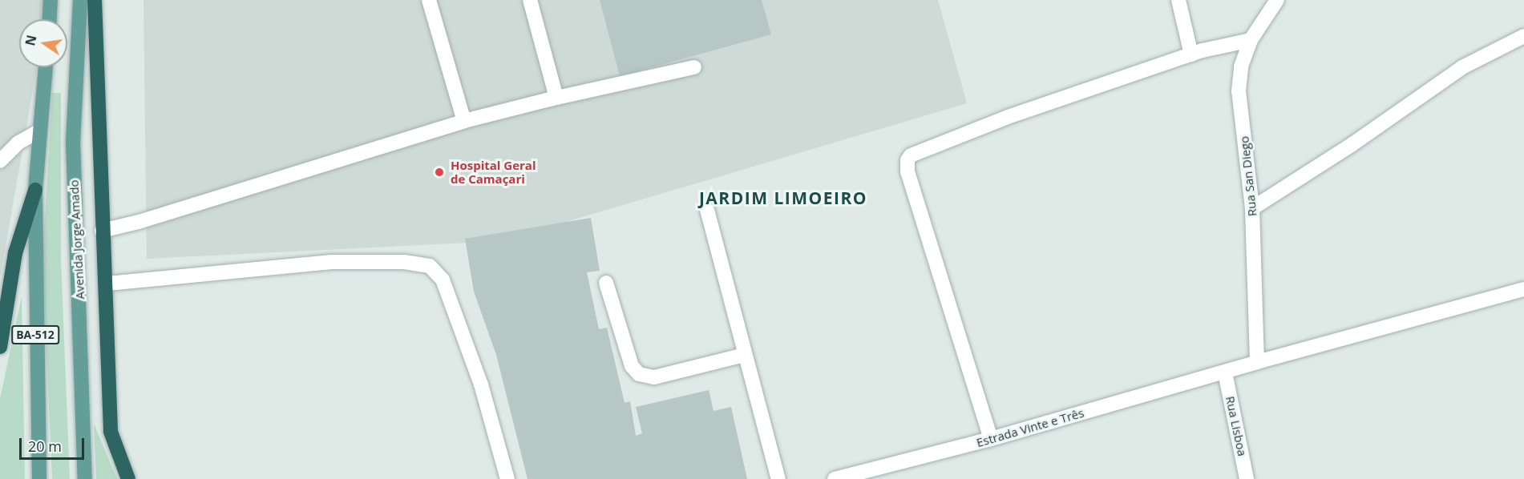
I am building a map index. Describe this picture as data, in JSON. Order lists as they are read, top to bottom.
{
  "streets": {
    "main road": ["Avenida Jorge Amado", "BA-512"],
    "street": ["Rua San Diego", "Rua Lisboa", "Estrada Vinte e Três"]
  },
  "crossings": [
    ["Rua San Diego", "Estrada Vinte e Três"],
    ["Rua Lisboa", "Estrada Vinte e Três"]
  ],
  "districts": ["JARDIM LIMOEIRO"],
  "places": ["Hospital Geral de Camaçari"],
  "scale_bar": "20 m",
  "north": "left"
}
